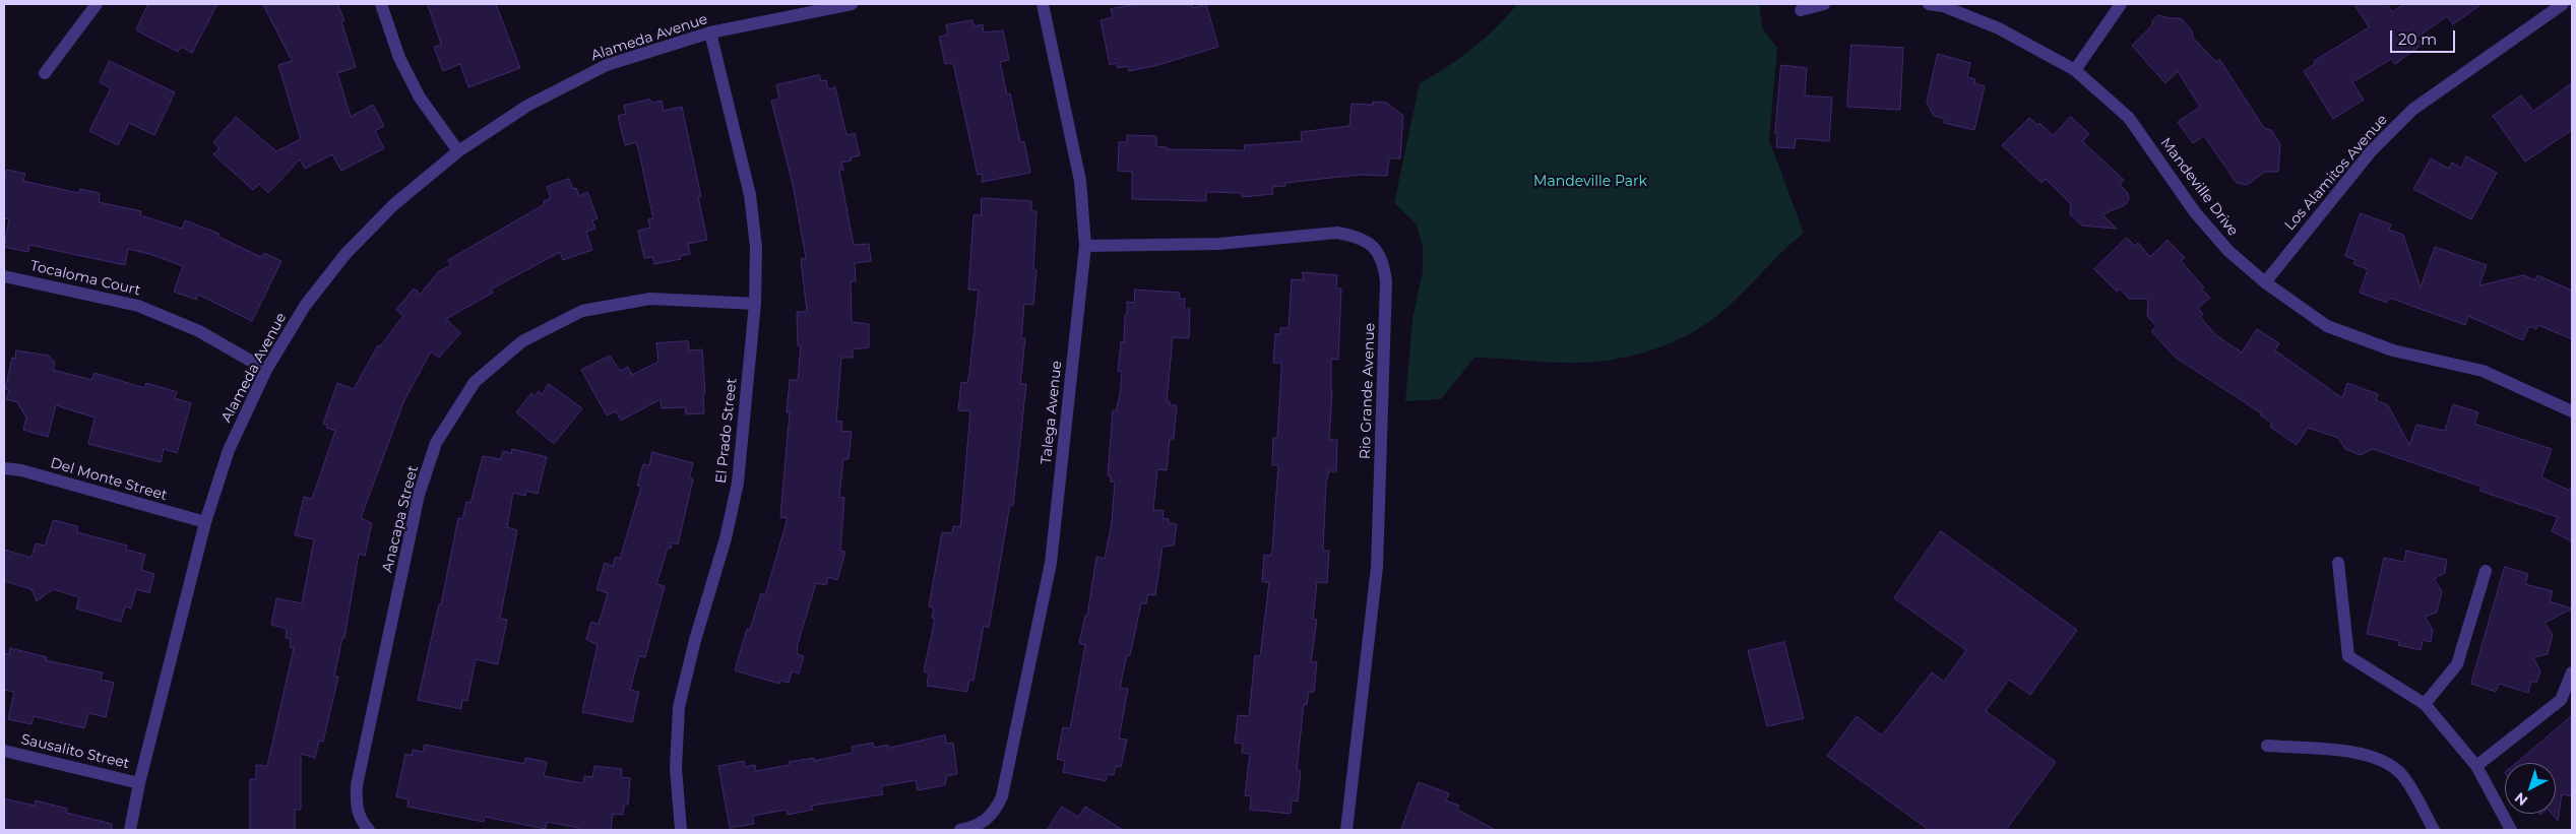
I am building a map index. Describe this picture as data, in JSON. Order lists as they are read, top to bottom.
{
  "streets": {
    "street": [
      "Alameda Avenue",
      "Los Alamitos Avenue",
      "Mandeville Drive",
      "Tocaloma Court",
      "Rio Grande Avenue",
      "Talega Avenue",
      "El Prado Street",
      "Del Monte Street",
      "Anacapa Street",
      "Sausalito Street"
    ]
  },
  "crossings": [
    ["Alameda Avenue", "Tocaloma Court"],
    ["Alameda Avenue", "El Prado Street"],
    ["Alameda Avenue", "Del Monte Street"],
    ["Alameda Avenue", "Sausalito Street"],
    ["Los Alamitos Avenue", "Mandeville Drive"],
    ["Rio Grande Avenue", "Talega Avenue"],
    ["El Prado Street", "Anacapa Street"]
  ],
  "parks": ["Mandeville Park"],
  "scale_bar": "20 m",
  "north": "bottom left"
}
